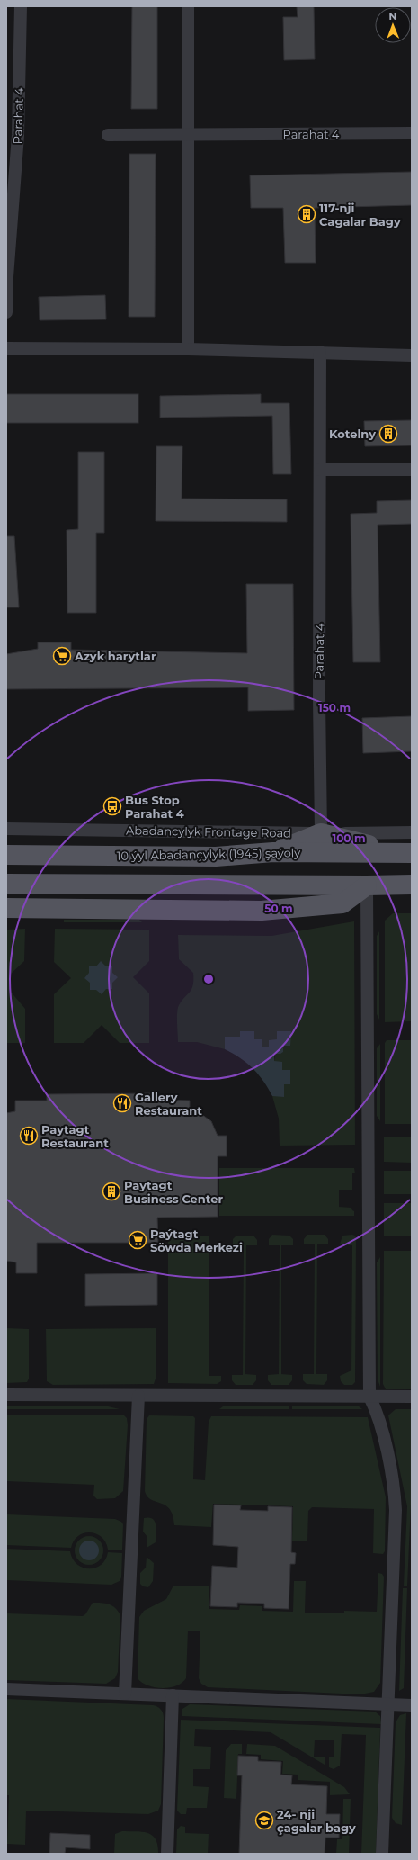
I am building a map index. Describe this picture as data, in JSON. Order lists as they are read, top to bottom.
{
  "streets": {
    "main road": ["10 ýyl Abadançylyk (1945) şaýoly"],
    "street": ["Parahat 4", "Abadancylyk Frontage Road"]
  },
  "crossings": [
    ["Parahat 4", "Abadancylyk Frontage Road"]
  ],
  "places": {
    "building": ["117-nji Cagalar Bagy", "Kotelny", "Paytagt Business Center"],
    "supermarket": ["Azyk harytlar", "Paýtagt Söwda Merkezi"],
    "bus stop": ["Bus Stop Parahat 4"],
    "restaurant": ["Gallery Restaurant", "Paytagt Restaurant"],
    "school or university": ["24- nji çagalar bagy"]
  },
  "north": "top",
  "rings": ["150 m", "100 m", "50 m"]
}
